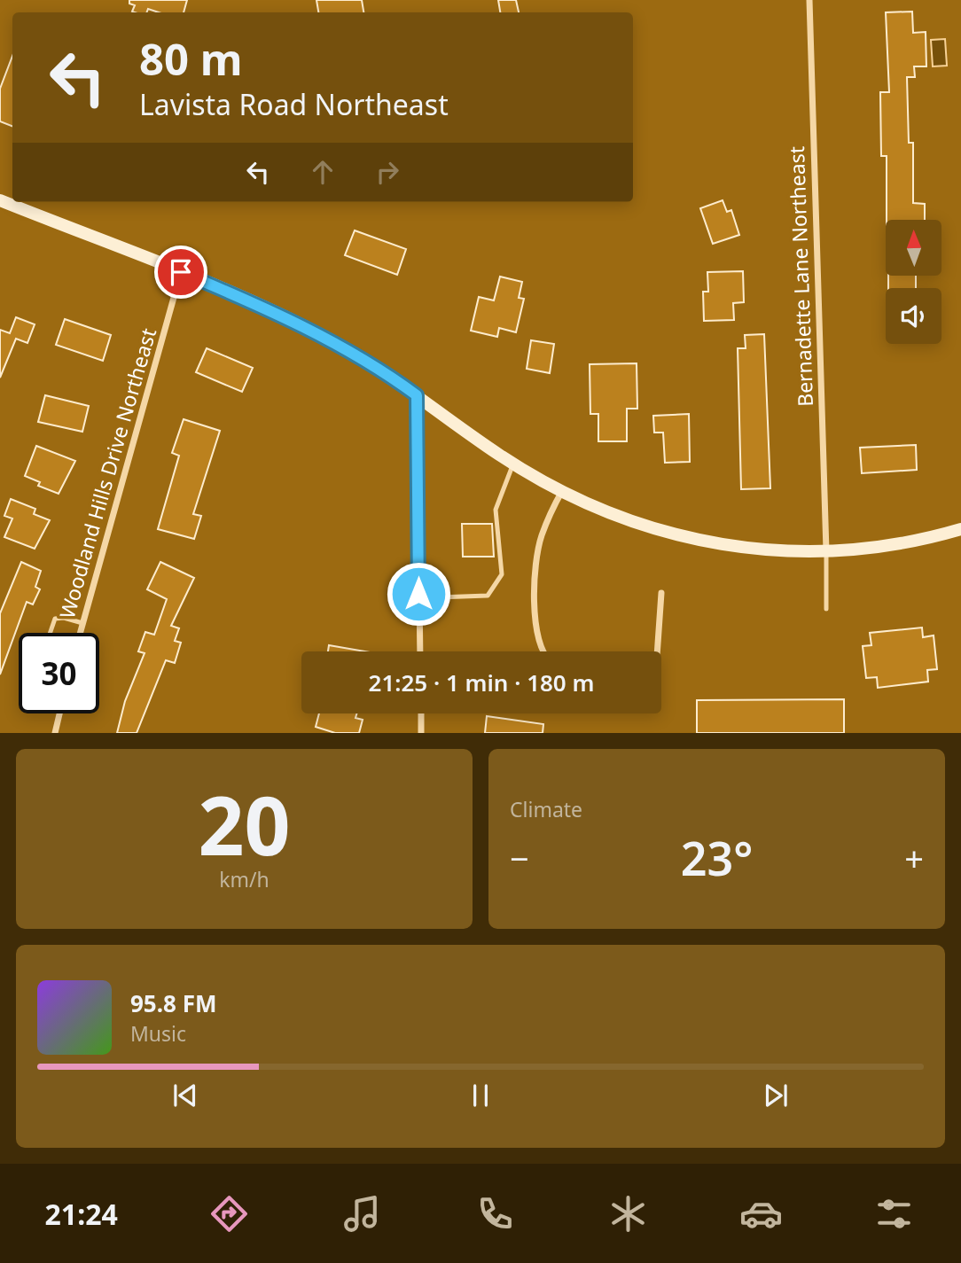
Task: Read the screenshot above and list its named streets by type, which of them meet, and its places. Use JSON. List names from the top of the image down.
{
  "streets": {
    "street": ["Bernadette Lane Northeast", "Woodland Hills Drive Northeast"]
  },
  "north": "top",
  "page": {
    "turn": ["80 m", "Lavista Road Northeast"],
    "limit": "30",
    "trip": "21:25 · 1 min · 180 m",
    "tile": [
      ["20", "km/h"],
      "Climate"
    ],
    "heat": ["−", "23°", "+"],
    "song": ["95.8 FM", "Music"],
    "tabs": "21:24"
  }
}
